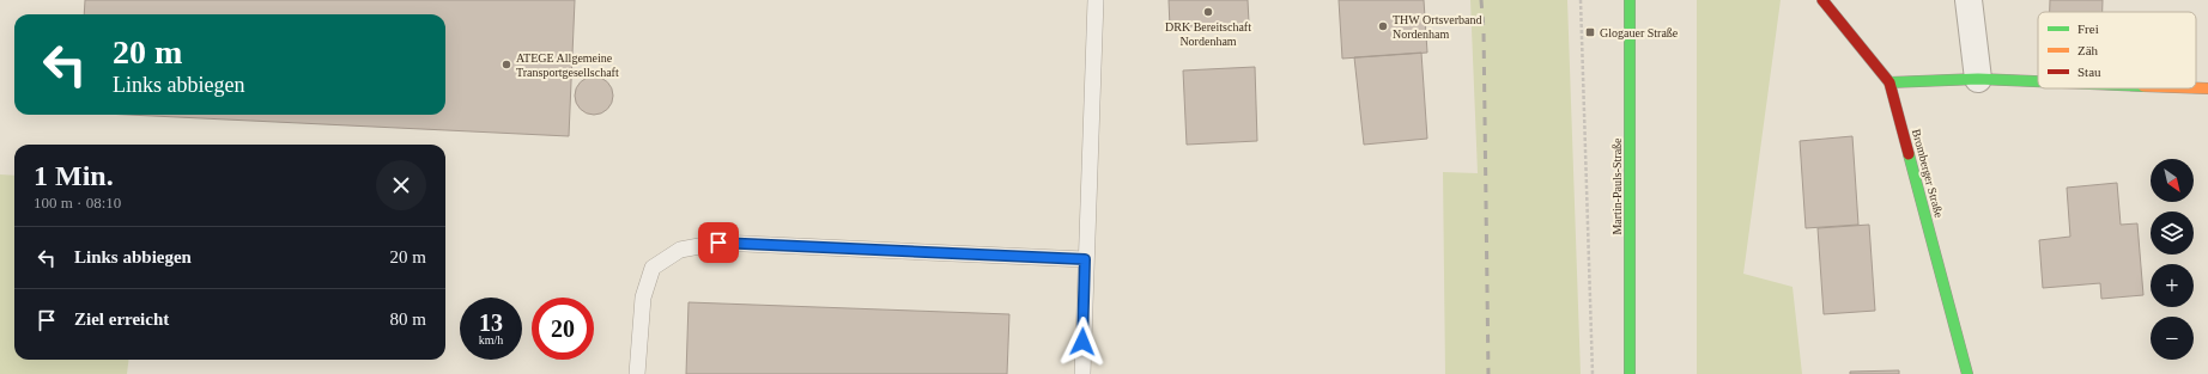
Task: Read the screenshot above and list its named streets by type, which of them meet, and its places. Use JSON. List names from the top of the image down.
{
  "streets": {
    "street": ["Bromberger Straße", "Martin-Pauls-Straße"]
  },
  "places": {
    "other": ["DRK Bereitschaft Nordenham", "THW Ortsverband Nordenham", "ATEGE Allgemeine Transportgesellschaft"],
    "transit": ["Glogauer Straße"]
  },
  "legend": ["Frei", "Zäh", "Stau"],
  "north": "bottom right",
  "page": {
    "turn": ["20 m", "Links abbiegen"],
    "heading": ["1 Min.", "100 m · 08:10"],
    "map_buttons": ["+", "−"],
    "list": [
      {
        "name": "Links abbiegen",
        "value": "20 m"
      },
      {
        "name": "Ziel erreicht",
        "value": "80 m"
      }
    ],
    "speed": "13 km/h",
    "limit": "20"
  }
}
